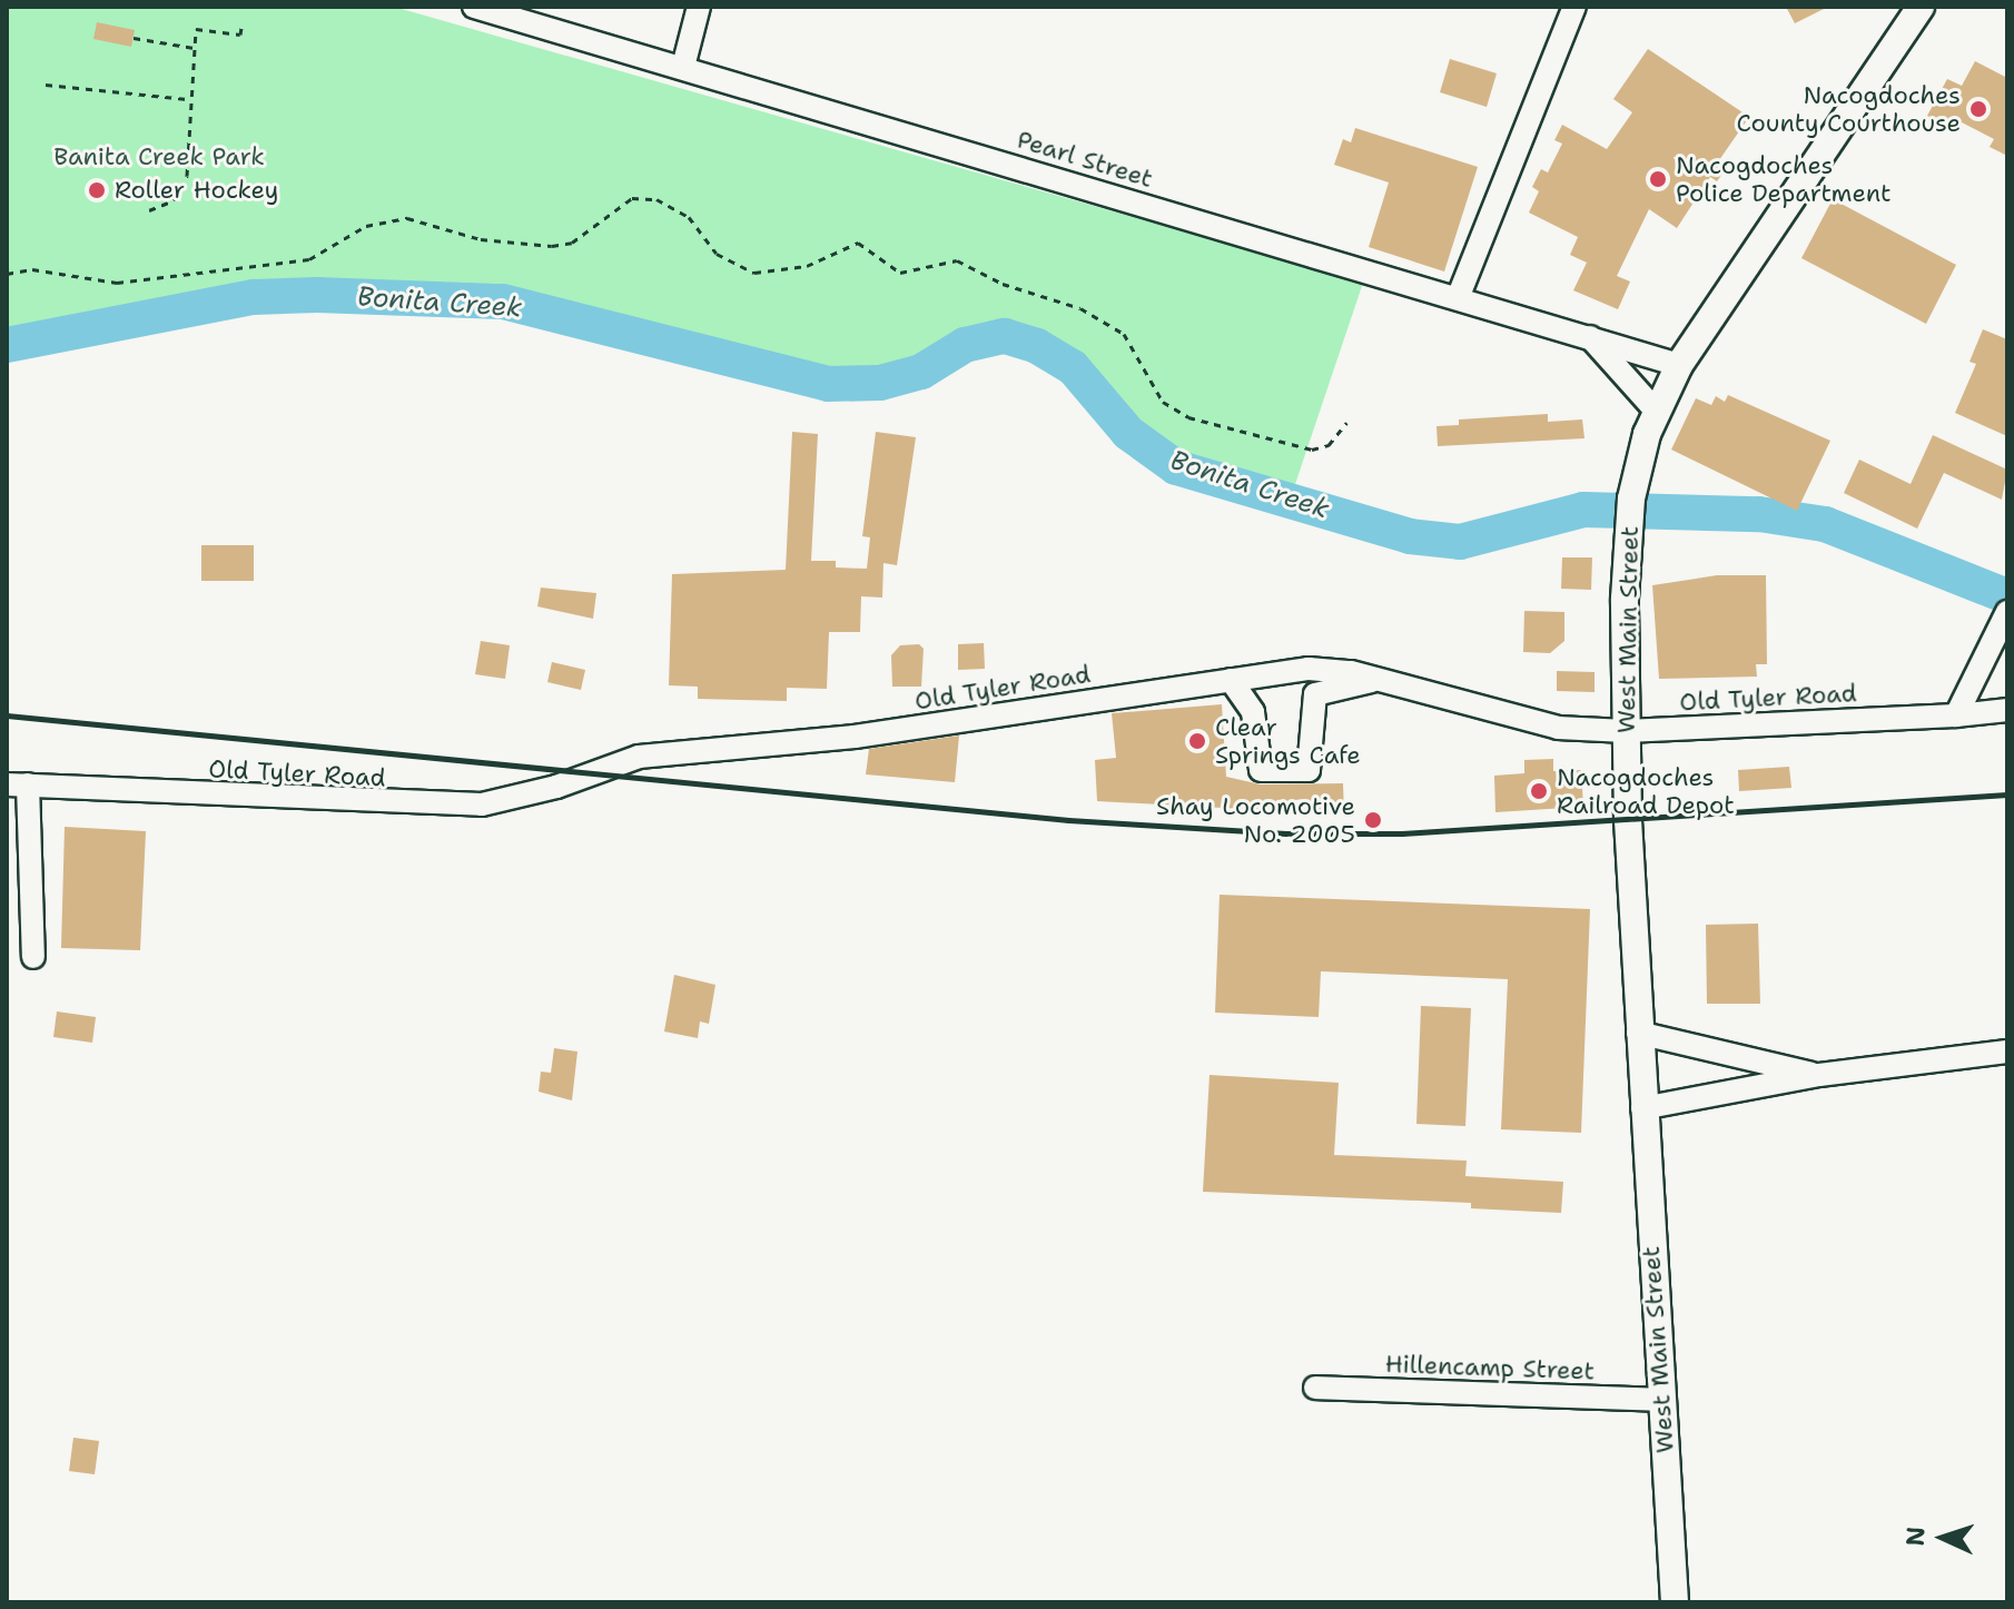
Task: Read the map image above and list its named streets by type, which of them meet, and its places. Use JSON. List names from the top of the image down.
{
  "streets": {
    "main road": ["West Main Street"],
    "street": ["Pearl Street", "Old Tyler Road", "Hillencamp Street"]
  },
  "crossings": [
    ["Pearl Street", "West Main Street"],
    ["West Main Street", "Old Tyler Road"],
    ["West Main Street", "Hillencamp Street"]
  ],
  "water": ["Bonita Creek"],
  "parks": ["Banita Creek Park"],
  "places": [
    "Nacogdoches County Courthouse",
    "Nacogdoches Police Department",
    "Roller Hockey",
    "Clear Springs Cafe",
    "Nacogdoches Railroad Depot",
    "Shay Locomotive No. 2005"
  ],
  "north": "left"
}
